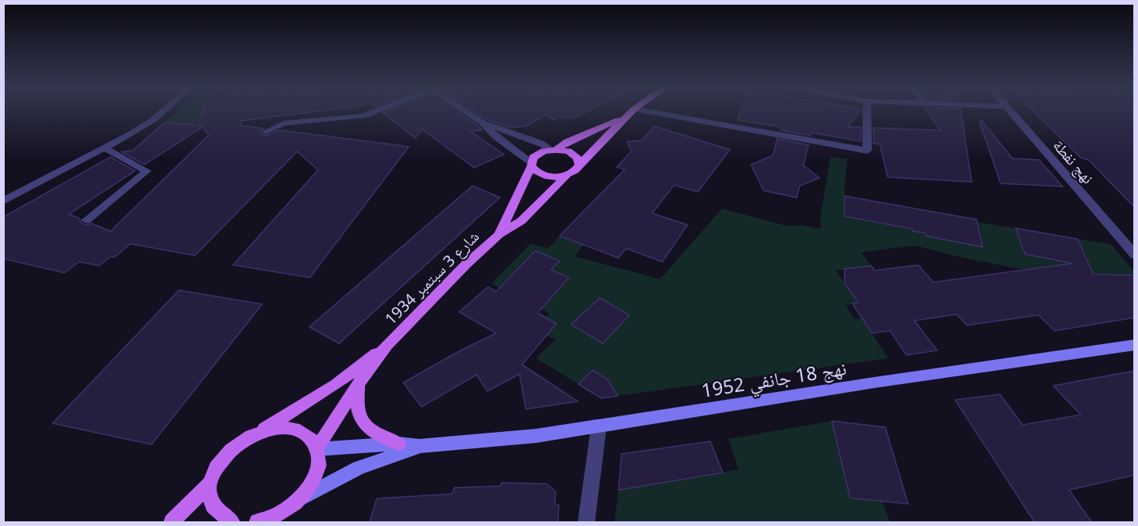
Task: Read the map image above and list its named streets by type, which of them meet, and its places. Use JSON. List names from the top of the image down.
{
  "streets": {
    "main road": ["شارع 3 سبتمبر 1934", "نهج 18 جانفي 1952"],
    "street": ["نهج نفطة"]
  }
}
